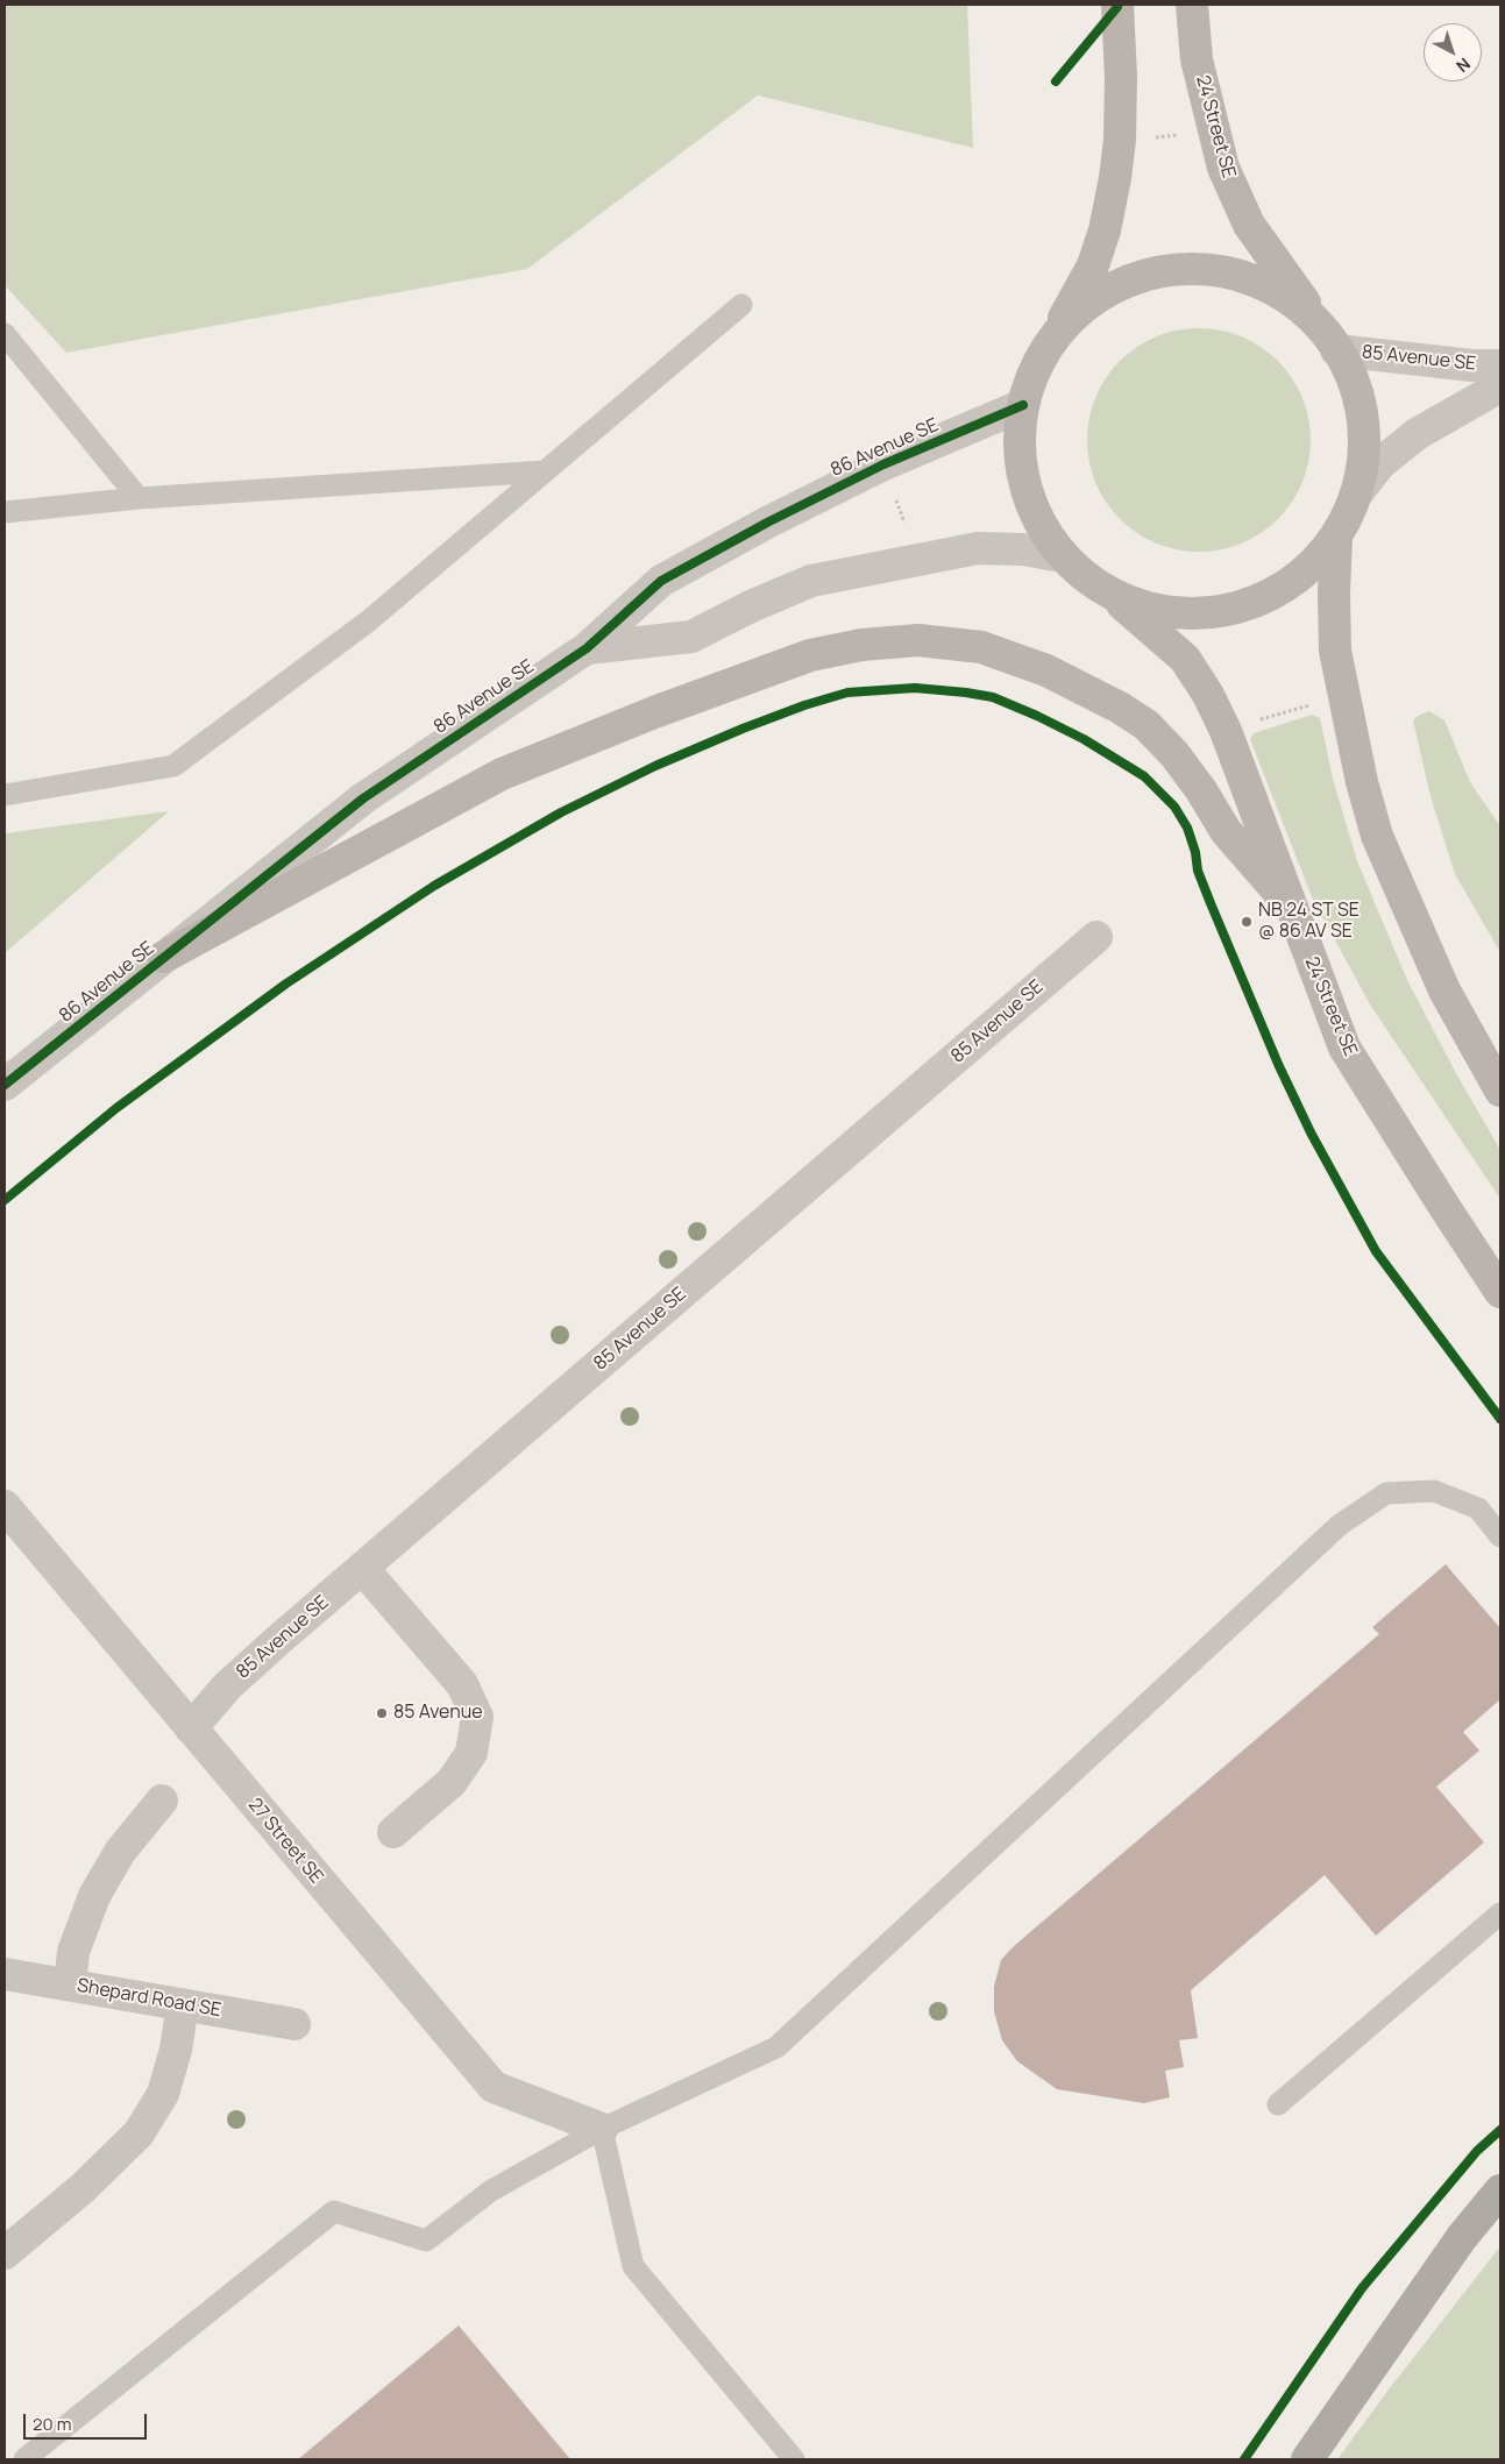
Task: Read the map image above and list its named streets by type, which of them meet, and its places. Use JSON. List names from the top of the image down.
{
  "streets": {
    "main road": ["24 Street SE"],
    "street": [
      "85 Avenue SE",
      "86 Avenue SE",
      "27 Street SE",
      "Shepard Road SE"
    ]
  },
  "crossings": [
    ["24 Street SE", "85 Avenue SE"],
    ["24 Street SE", "86 Avenue SE"],
    ["85 Avenue SE", "27 Street SE"]
  ],
  "places": ["NB 24 ST SE @ 86 AV SE", "85 Avenue"],
  "scale_bar": "20 m",
  "north": "bottom right"
}
